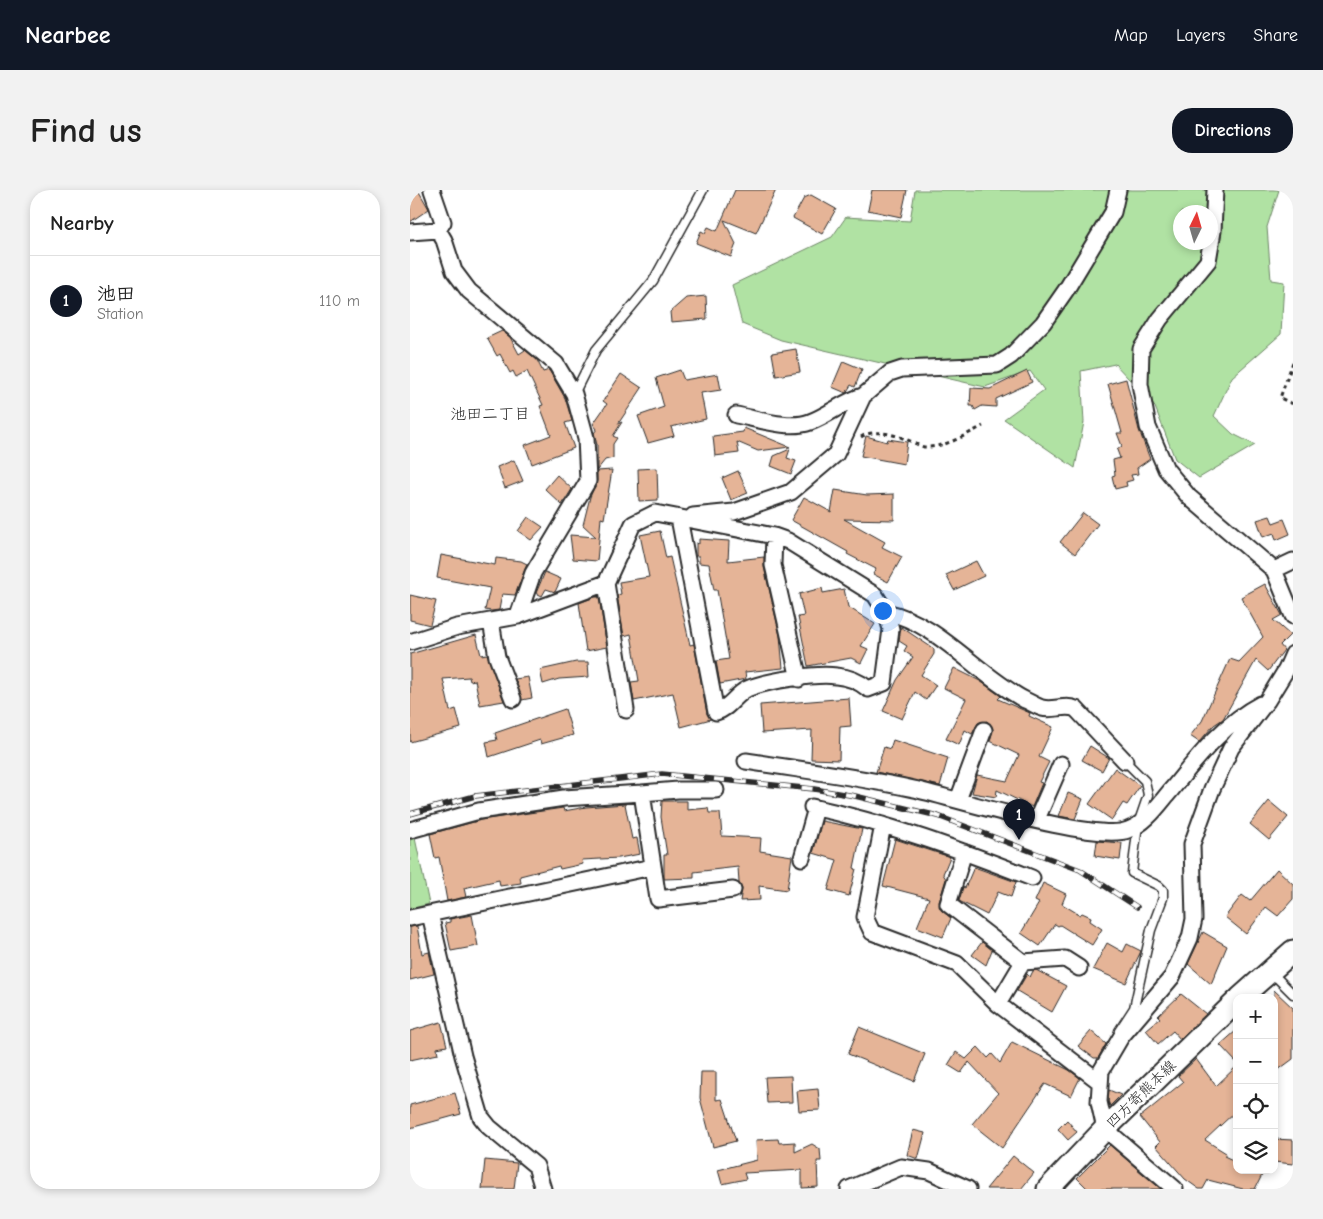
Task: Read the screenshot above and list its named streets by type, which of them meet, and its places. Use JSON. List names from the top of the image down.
{
  "streets": {
    "main road": ["四方寄熊本線"]
  },
  "districts": ["池田二丁目"],
  "north": "top",
  "page": {
    "header": "Nearbee",
    "nav": ["Map", "Layers", "Share"],
    "buttons": "Directions",
    "title": "Find us",
    "heading": "Nearby",
    "list": [
      {
        "mark": "1",
        "name": "池田",
        "note": "Station",
        "value": "110 m"
      }
    ],
    "pins": "1",
    "map_buttons": ["+", "−"]
  }
}
